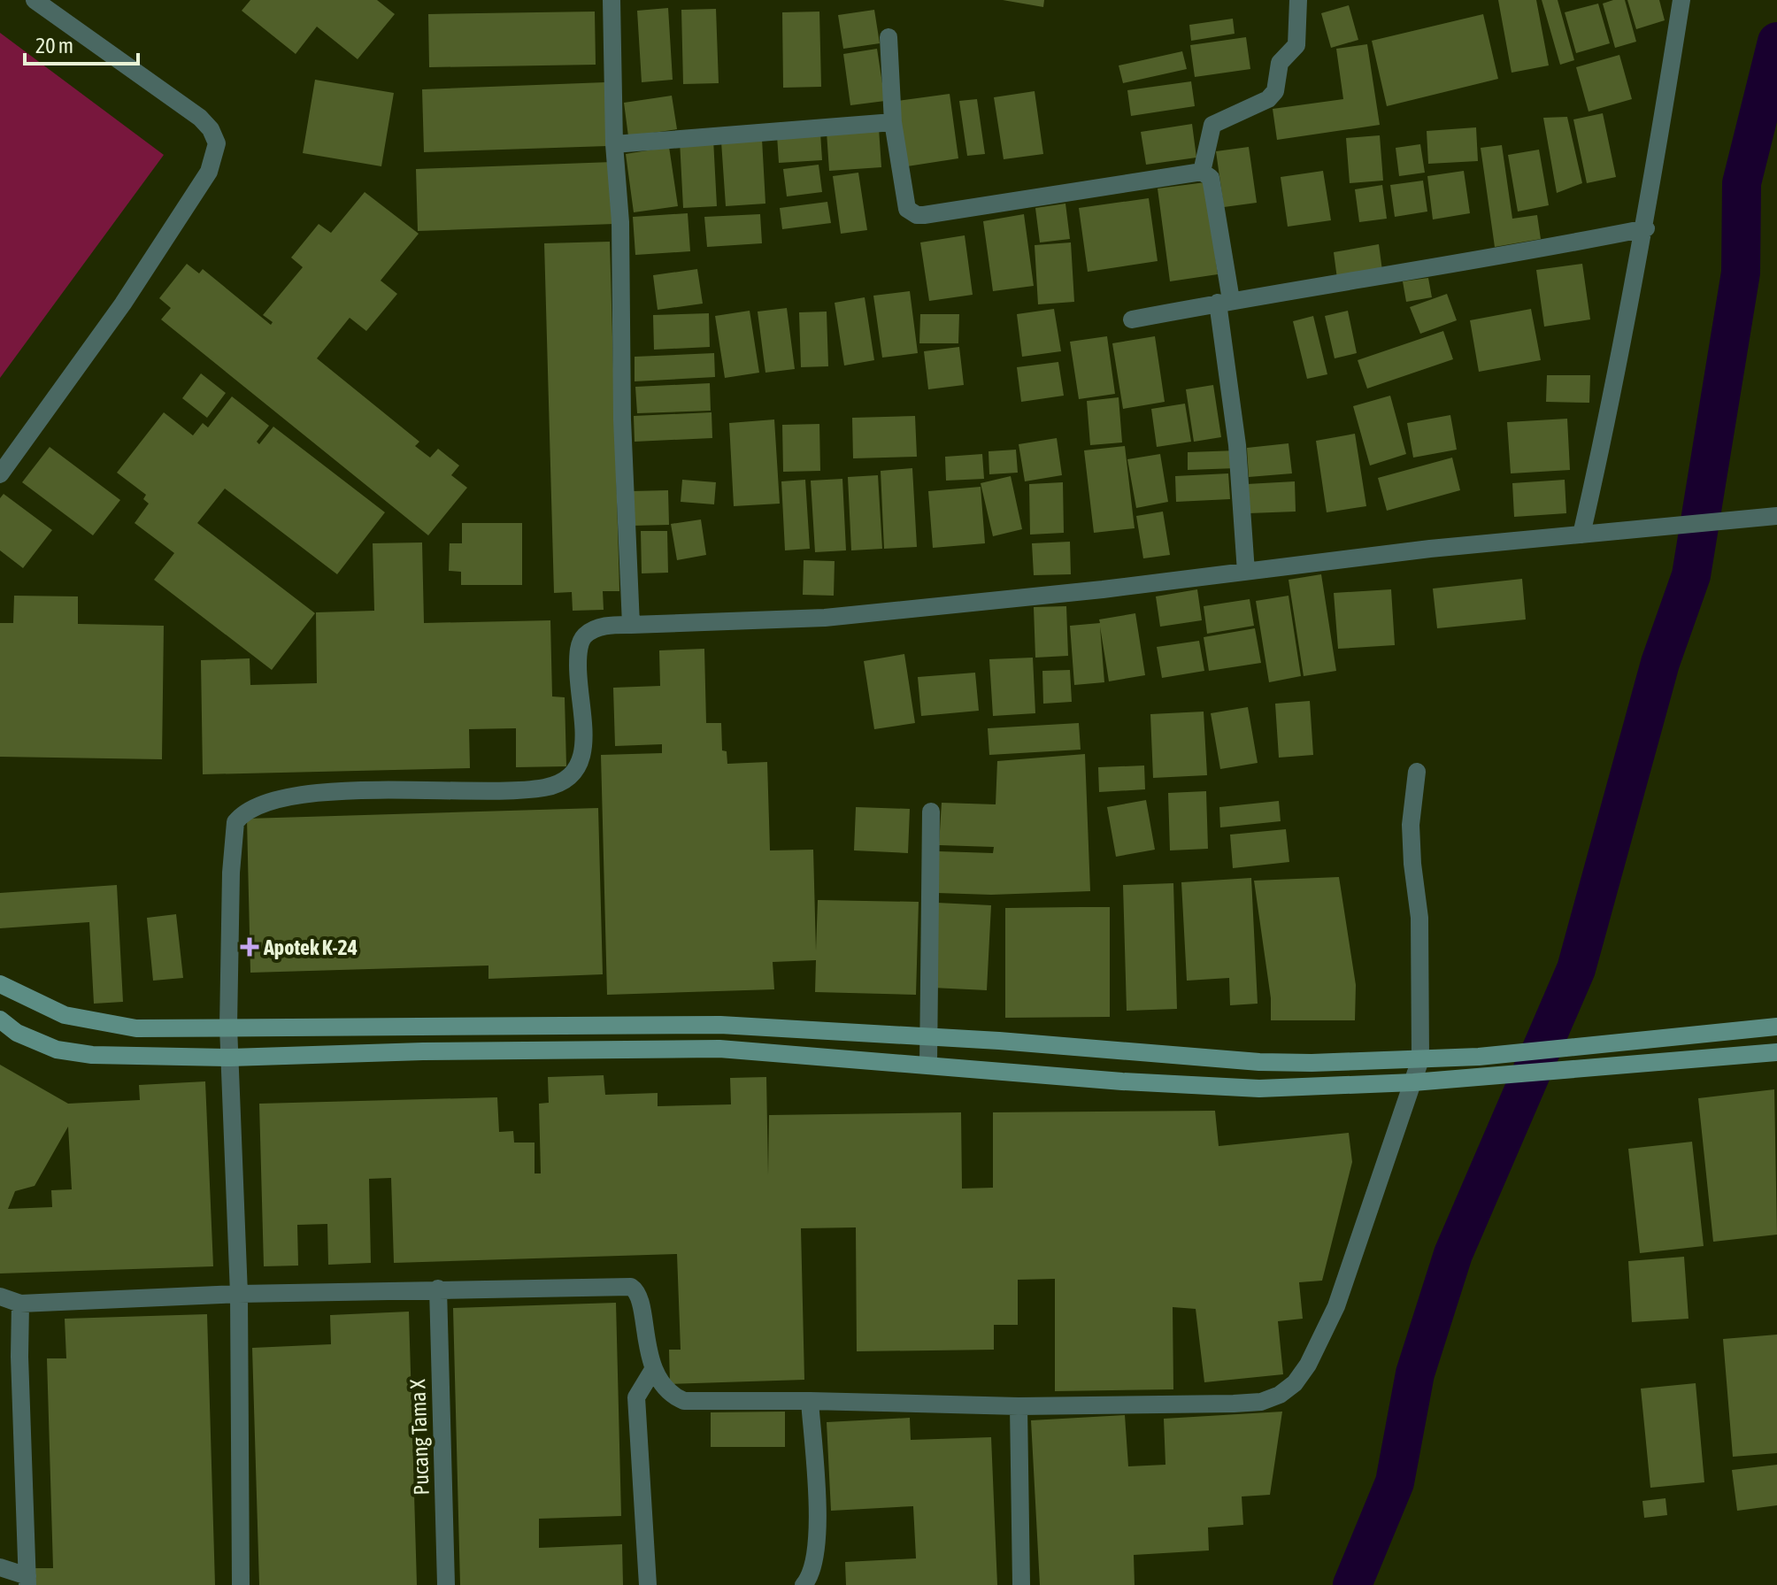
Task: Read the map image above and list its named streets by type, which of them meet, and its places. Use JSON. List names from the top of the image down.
{
  "streets": {
    "street": ["Pucang Tama X"]
  },
  "places": {
    "health": ["Apotek K-24"]
  },
  "scale_bar": "20 m"
}
